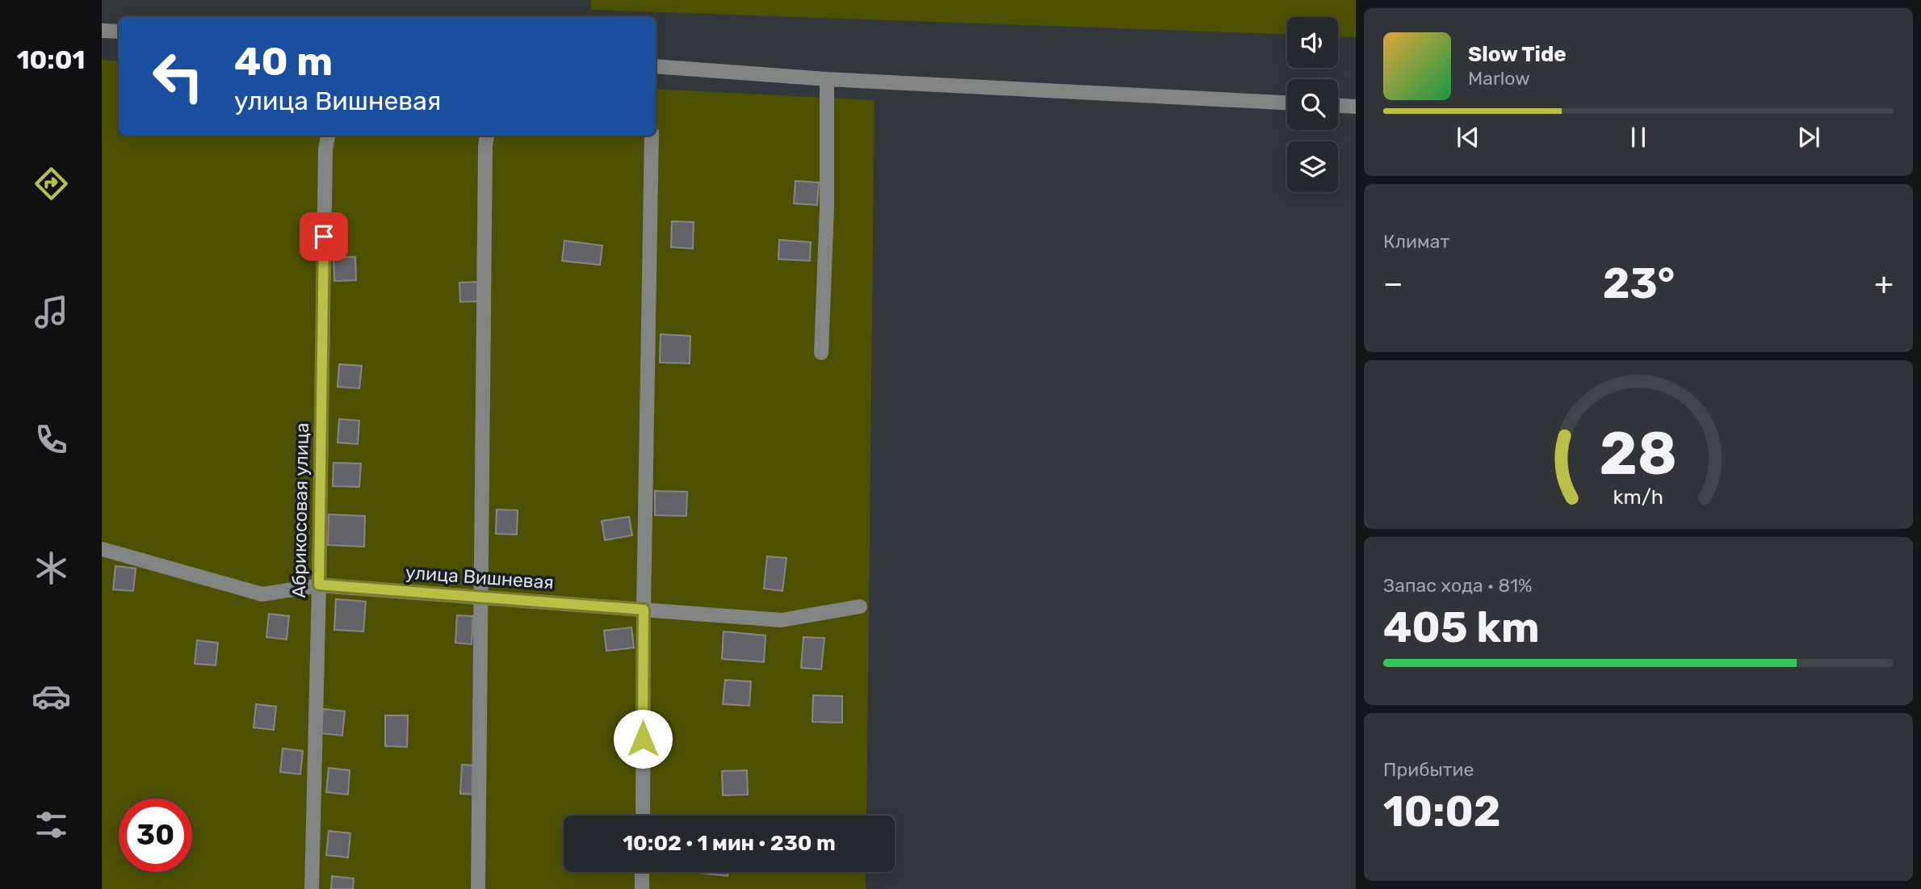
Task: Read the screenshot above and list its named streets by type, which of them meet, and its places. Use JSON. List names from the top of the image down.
{
  "streets": {
    "street": ["Абрикосовая улица", "улица Вишневая"]
  },
  "crossings": [
    ["Абрикосовая улица", "улица Вишневая"]
  ],
  "page": {
    "tabs": "10:01",
    "turn": ["40 m", "улица Вишневая"],
    "song": ["Slow Tide", "Marlow"],
    "tile": [
      "Климат",
      ["Запас хода · 81%", "405 km"],
      ["Прибытие", "10:02"]
    ],
    "heat": ["−", "23°", "+"],
    "limit": "30",
    "trip": "10:02 · 1 мин · 230 m",
    "gauge": ["28", "km/h"]
  }
}
